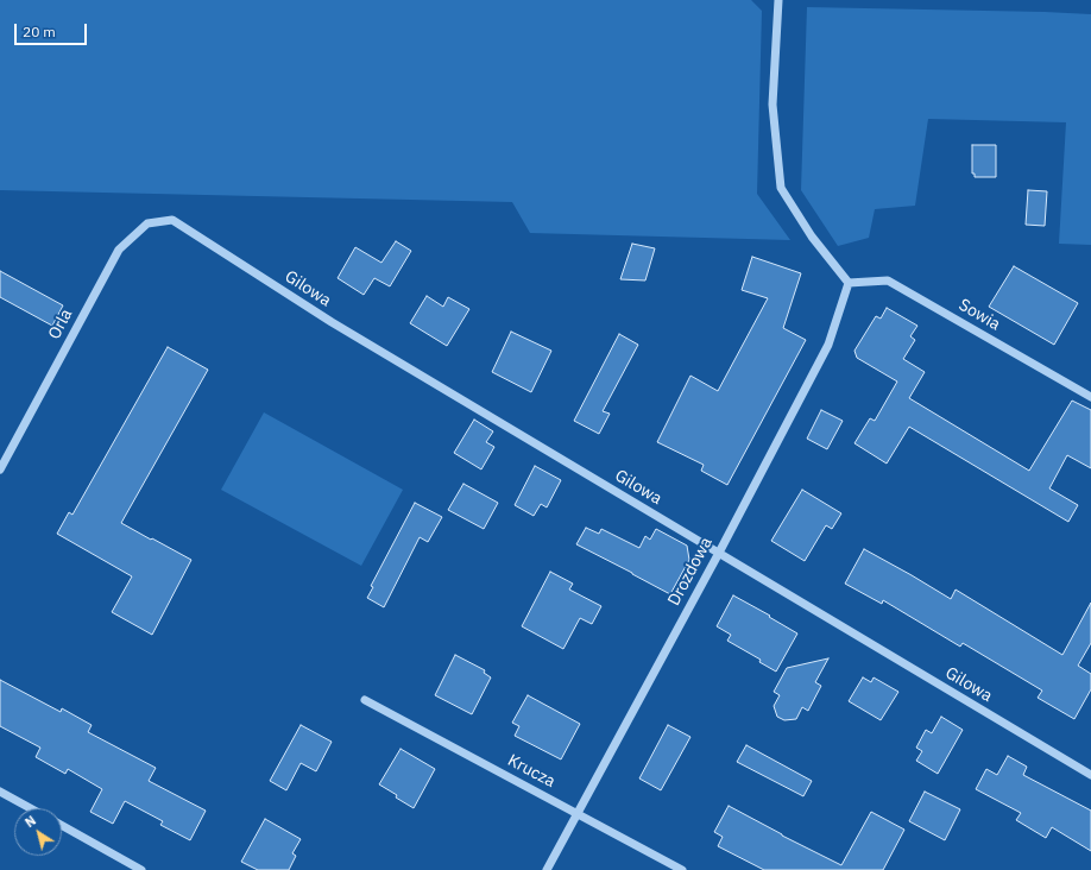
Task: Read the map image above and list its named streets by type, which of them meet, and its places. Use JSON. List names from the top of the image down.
{
  "streets": {
    "street": [
      "Gilowa",
      "Sowia",
      "Orla",
      "Drozdowa",
      "Krucza"
    ]
  },
  "crossings": [
    ["Gilowa", "Orla"],
    ["Gilowa", "Drozdowa"],
    ["Sowia", "Drozdowa"],
    ["Drozdowa", "Krucza"]
  ],
  "scale_bar": "20 m",
  "north": "top left"
}
